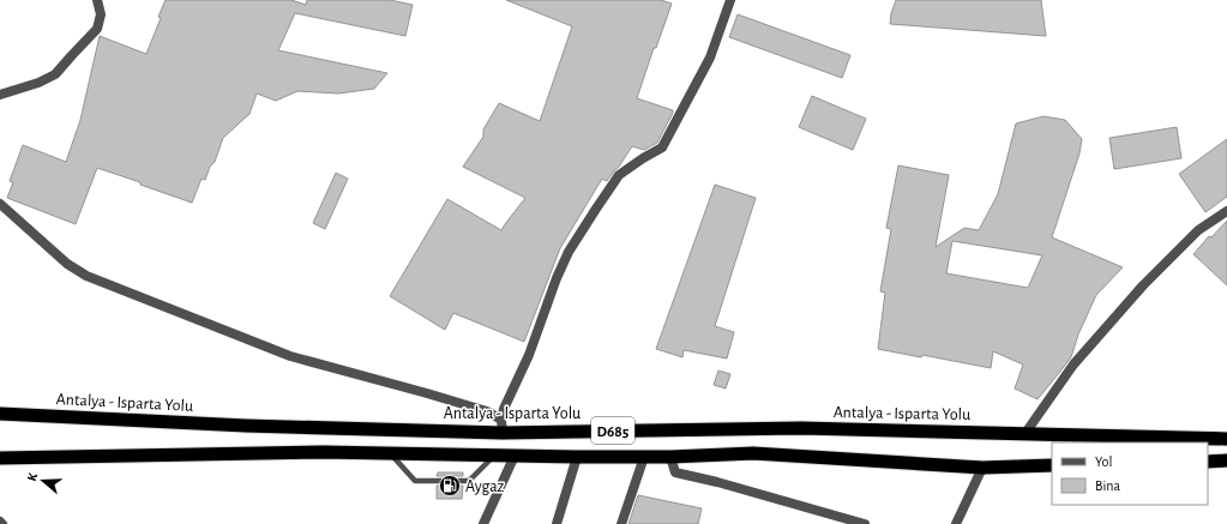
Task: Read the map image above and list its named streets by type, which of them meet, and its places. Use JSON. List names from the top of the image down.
{
  "streets": {
    "highway": ["Antalya - Isparta Yolu", "D685"]
  },
  "places": {
    "fuel station": ["Aygaz"]
  },
  "legend": ["Yol", "Bina"],
  "north": "left"
}
